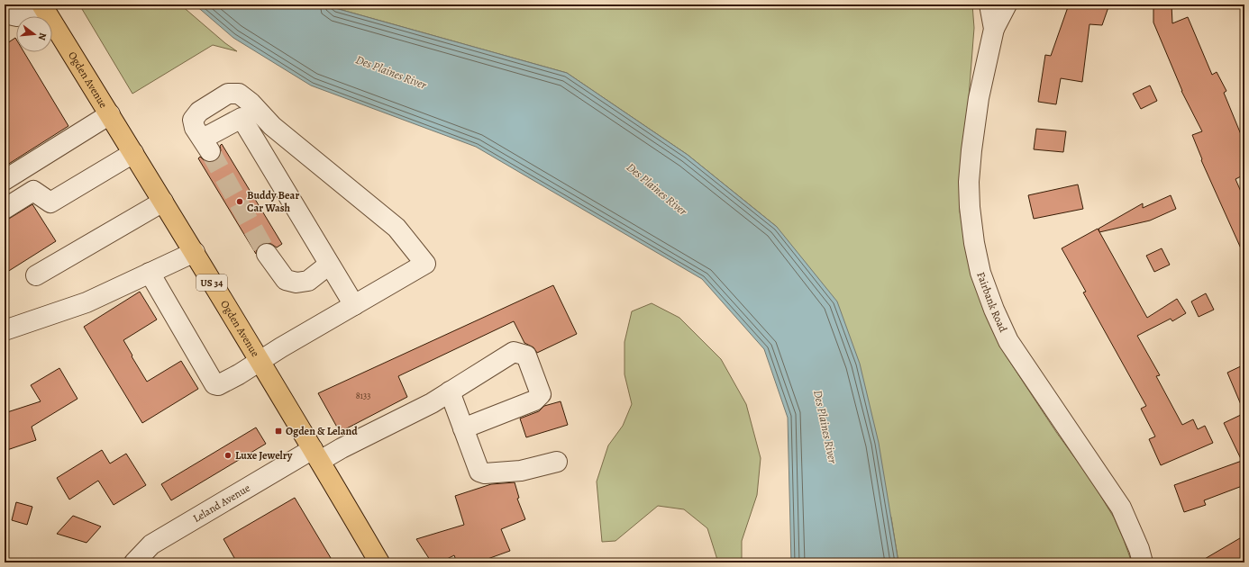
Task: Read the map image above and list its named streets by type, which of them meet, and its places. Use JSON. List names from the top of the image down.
{
  "streets": {
    "main road": ["Ogden Avenue", "US 34"],
    "street": ["Fairbank Road", "Leland Avenue"]
  },
  "crossings": [
    ["Ogden Avenue", "Leland Avenue"]
  ],
  "water": ["Des Plaines River"],
  "places": {
    "other": ["Buddy Bear Car Wash", "Luxe Jewelry"],
    "transit": ["Ogden & Leland"]
  },
  "house_numbers": ["8133"],
  "north": "right"
}
